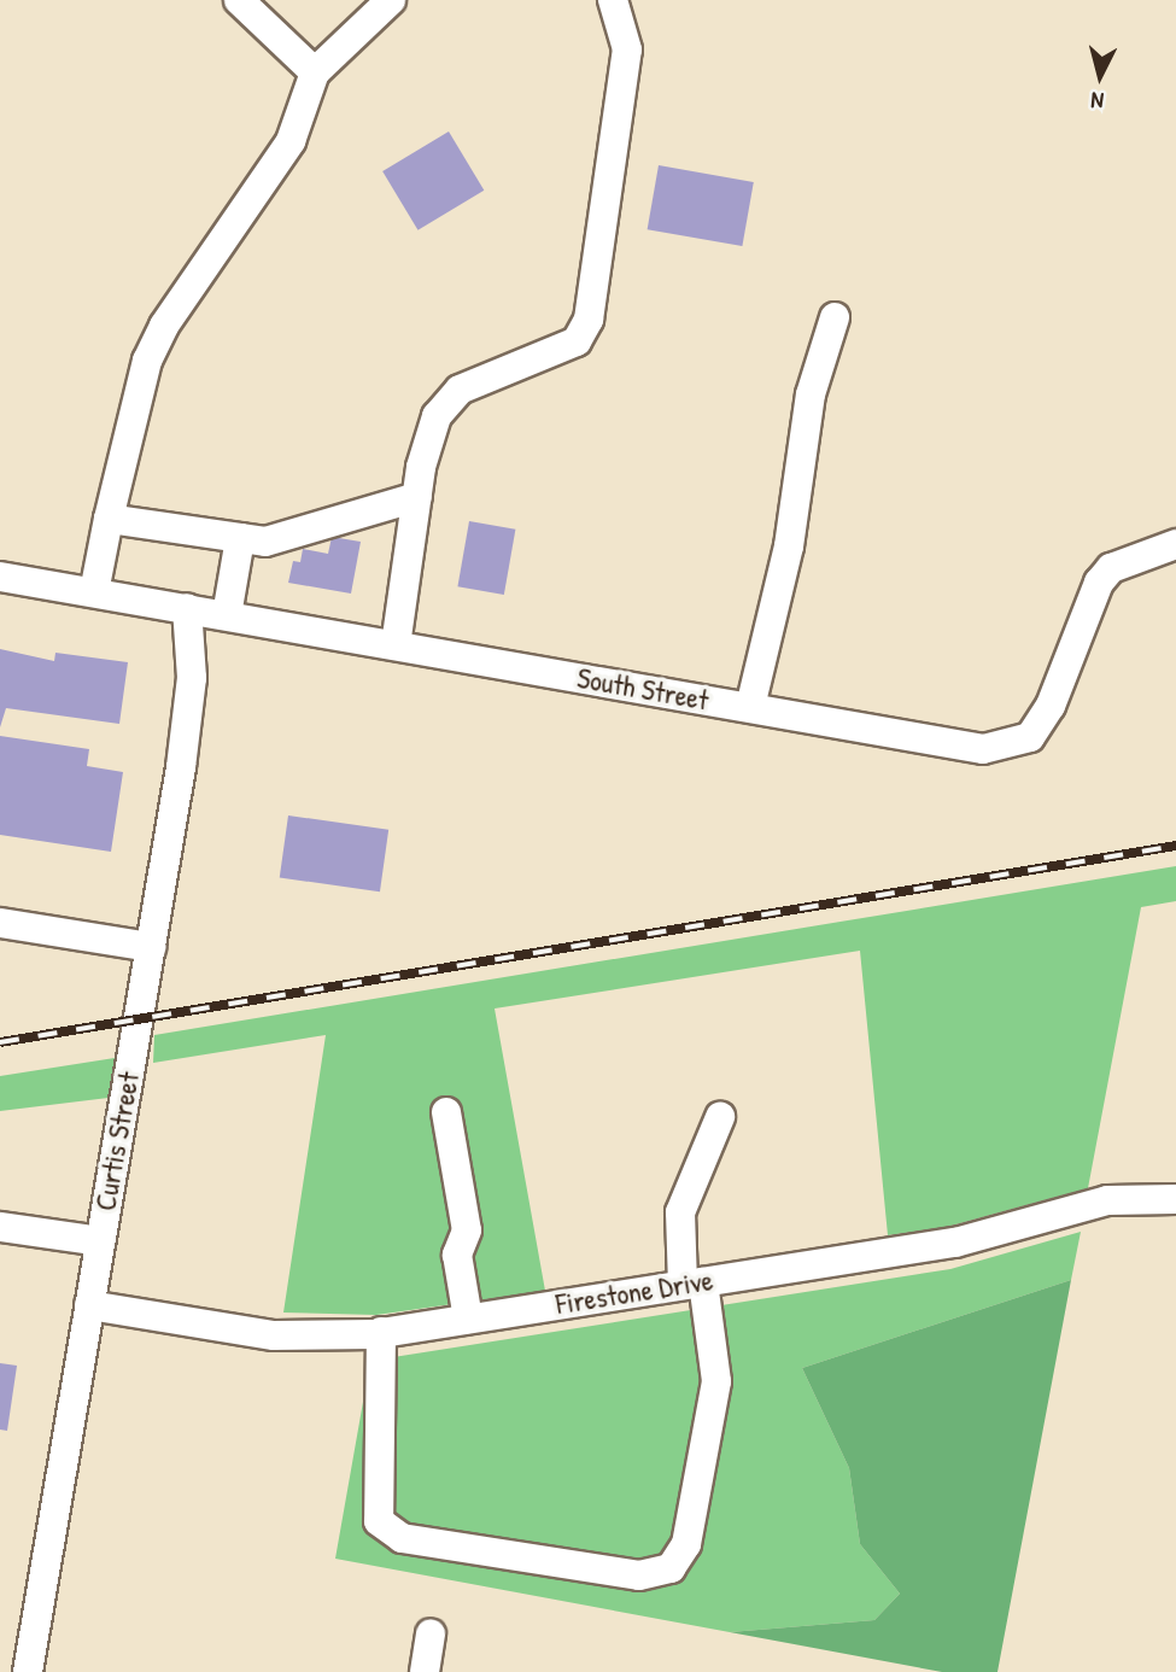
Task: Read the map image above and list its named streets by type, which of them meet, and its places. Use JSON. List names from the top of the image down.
{
  "streets": {
    "street": ["South Street", "Curtis Street", "Firestone Drive"]
  },
  "crossings": [
    ["South Street", "Curtis Street"],
    ["Curtis Street", "Firestone Drive"]
  ],
  "north": "bottom"
}
